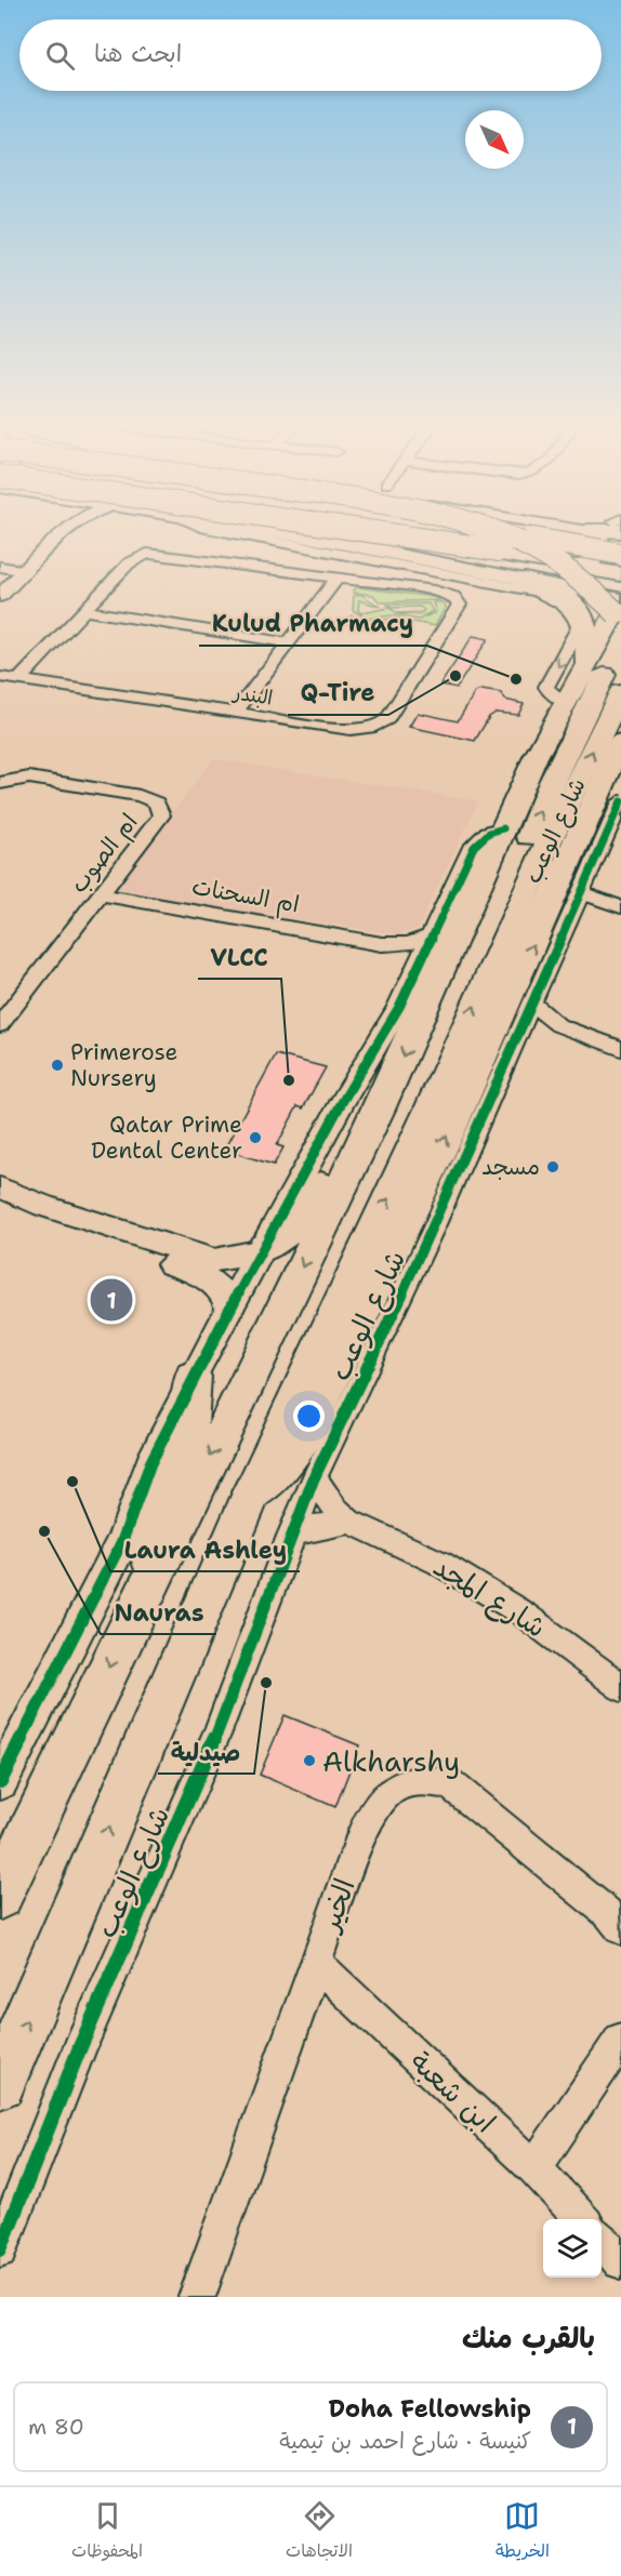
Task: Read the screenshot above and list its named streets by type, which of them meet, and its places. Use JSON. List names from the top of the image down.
{
  "streets": {
    "main road": ["شارع الوعب"],
    "street": [
      "البندر",
      "ام الصوب",
      "ام السحنات",
      "شارع المجد",
      "الخير",
      "ابن شعبة"
    ]
  },
  "crossings": [
    ["شارع الوعب", "شارع المجد"],
    ["ام الصوب", "ام السحنات"],
    ["الخير", "ابن شعبة"]
  ],
  "places": [
    "Q-Tire",
    "Kulud Pharmacy",
    "Primerose Nursery",
    "VLCC",
    "Qatar Prime Dental Center",
    "مسجد",
    "Laura Ashley",
    "Nauras",
    "صيدلية",
    "Alkharshy"
  ],
  "north": "bottom right",
  "page": {
    "search": "ابحث هنا",
    "pins": "1",
    "heading": "بالقرب منك",
    "list": [
      {
        "mark": "1",
        "name": "Doha Fellowship",
        "note": "كنيسة · شارع احمد بن تيمية",
        "value": "80 m"
      }
    ],
    "nav": ["الخريطة", "الاتجاهات", "المحفوظات"]
  }
}
